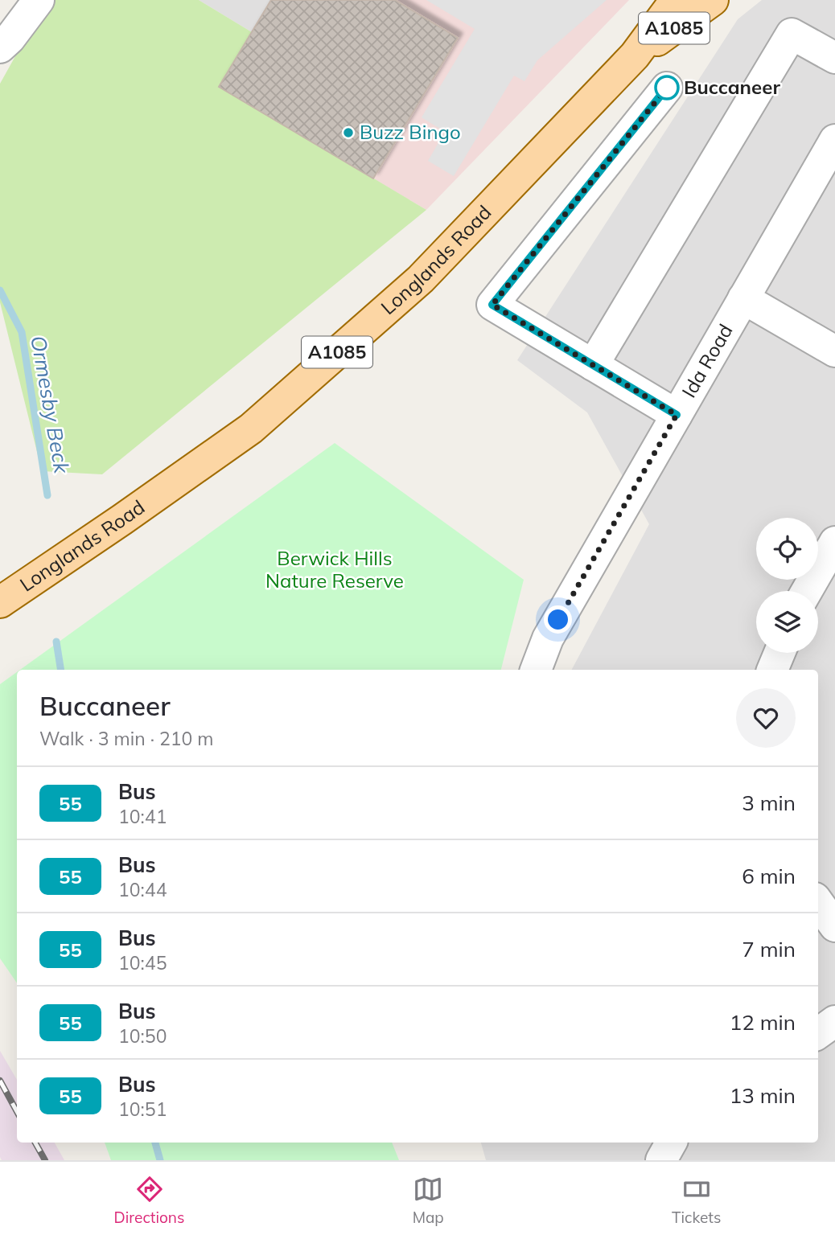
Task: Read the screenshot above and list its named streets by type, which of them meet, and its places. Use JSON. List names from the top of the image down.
{
  "streets": {
    "main road": ["A1085", "Longlands Road"],
    "street": ["Ida Road"]
  },
  "water": ["Ormesby Beck"],
  "parks": ["Berwick Hills Nature Reserve"],
  "places": ["Buccaneer", "Buzz Bingo"],
  "lines": ["bus line 55"],
  "page": {
    "heading": ["Buccaneer", "Walk · 3 min · 210 m"],
    "list": [
      {
        "mark": "55",
        "name": "Bus",
        "note": "10:41",
        "value": "3 min"
      },
      {
        "mark": "55",
        "name": "Bus",
        "note": "10:44",
        "value": "6 min"
      },
      {
        "mark": "55",
        "name": "Bus",
        "note": "10:45",
        "value": "7 min"
      },
      {
        "mark": "55",
        "name": "Bus",
        "note": "10:50",
        "value": "12 min"
      },
      {
        "mark": "55",
        "name": "Bus",
        "note": "10:51",
        "value": "13 min"
      }
    ],
    "tabs": ["Directions", "Map", "Tickets"]
  }
}
